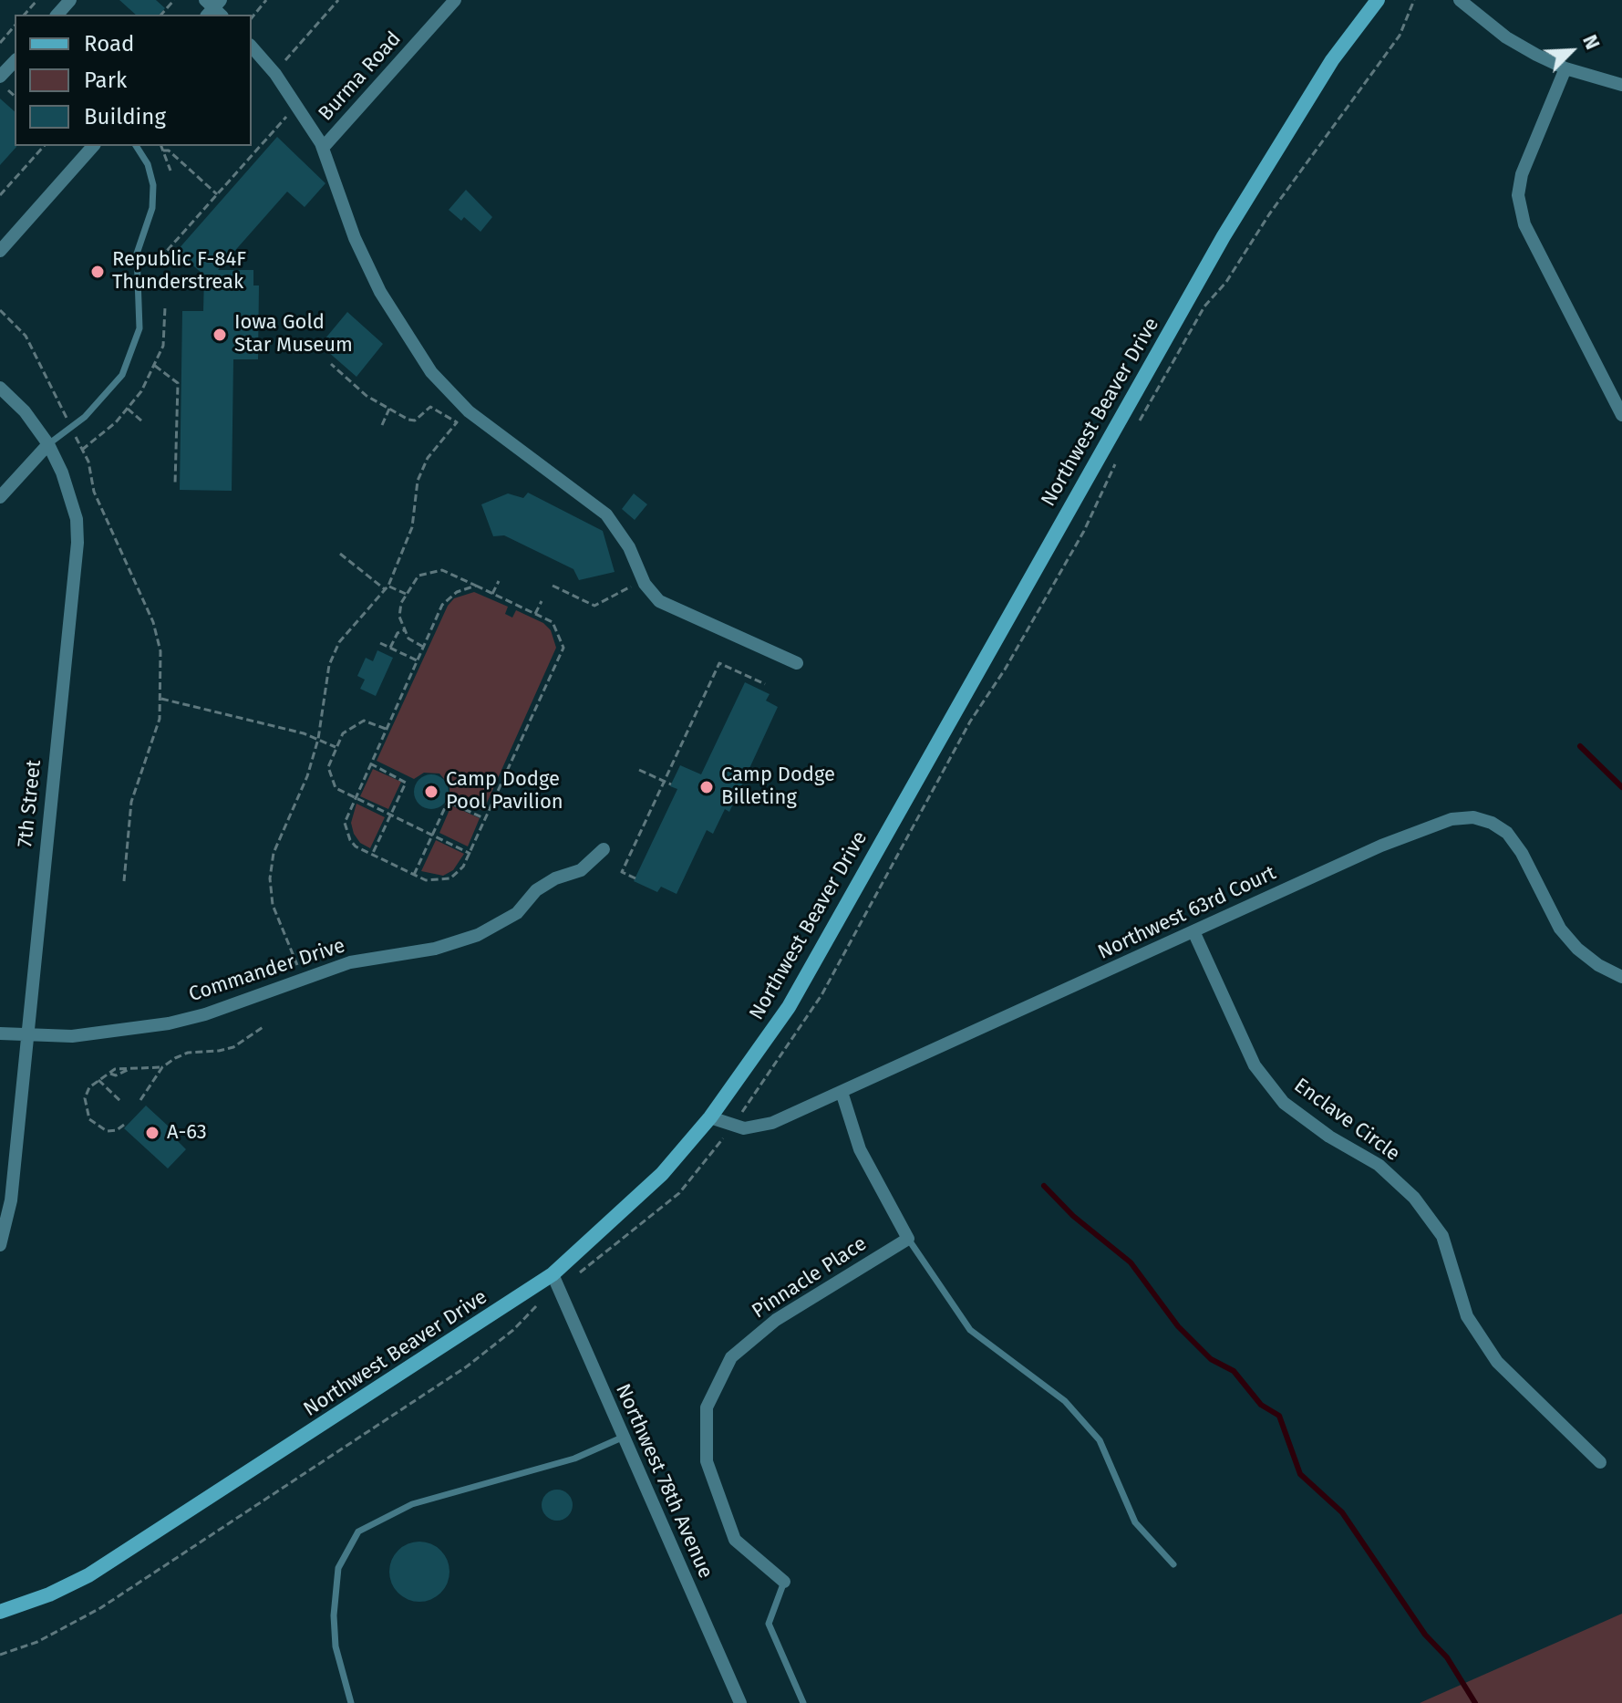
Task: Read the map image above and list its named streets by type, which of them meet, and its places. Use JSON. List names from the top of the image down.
{
  "streets": {
    "main road": ["Northwest Beaver Drive"],
    "street": [
      "Burma Road",
      "7th Street",
      "Northwest 63rd Court",
      "Commander Drive",
      "Enclave Circle",
      "Pinnacle Place",
      "Northwest 78th Avenue"
    ]
  },
  "crossings": [
    ["Northwest Beaver Drive", "Northwest 63rd Court"],
    ["Northwest Beaver Drive", "Northwest 78th Avenue"],
    ["7th Street", "Commander Drive"],
    ["Northwest 63rd Court", "Enclave Circle"]
  ],
  "places": [
    "Republic F-84F Thunderstreak",
    "Iowa Gold Star Museum",
    "Camp Dodge Billeting",
    "Camp Dodge Pool Pavilion",
    "A-63"
  ],
  "legend": ["Road", "Park", "Building"],
  "north": "top right"
}
